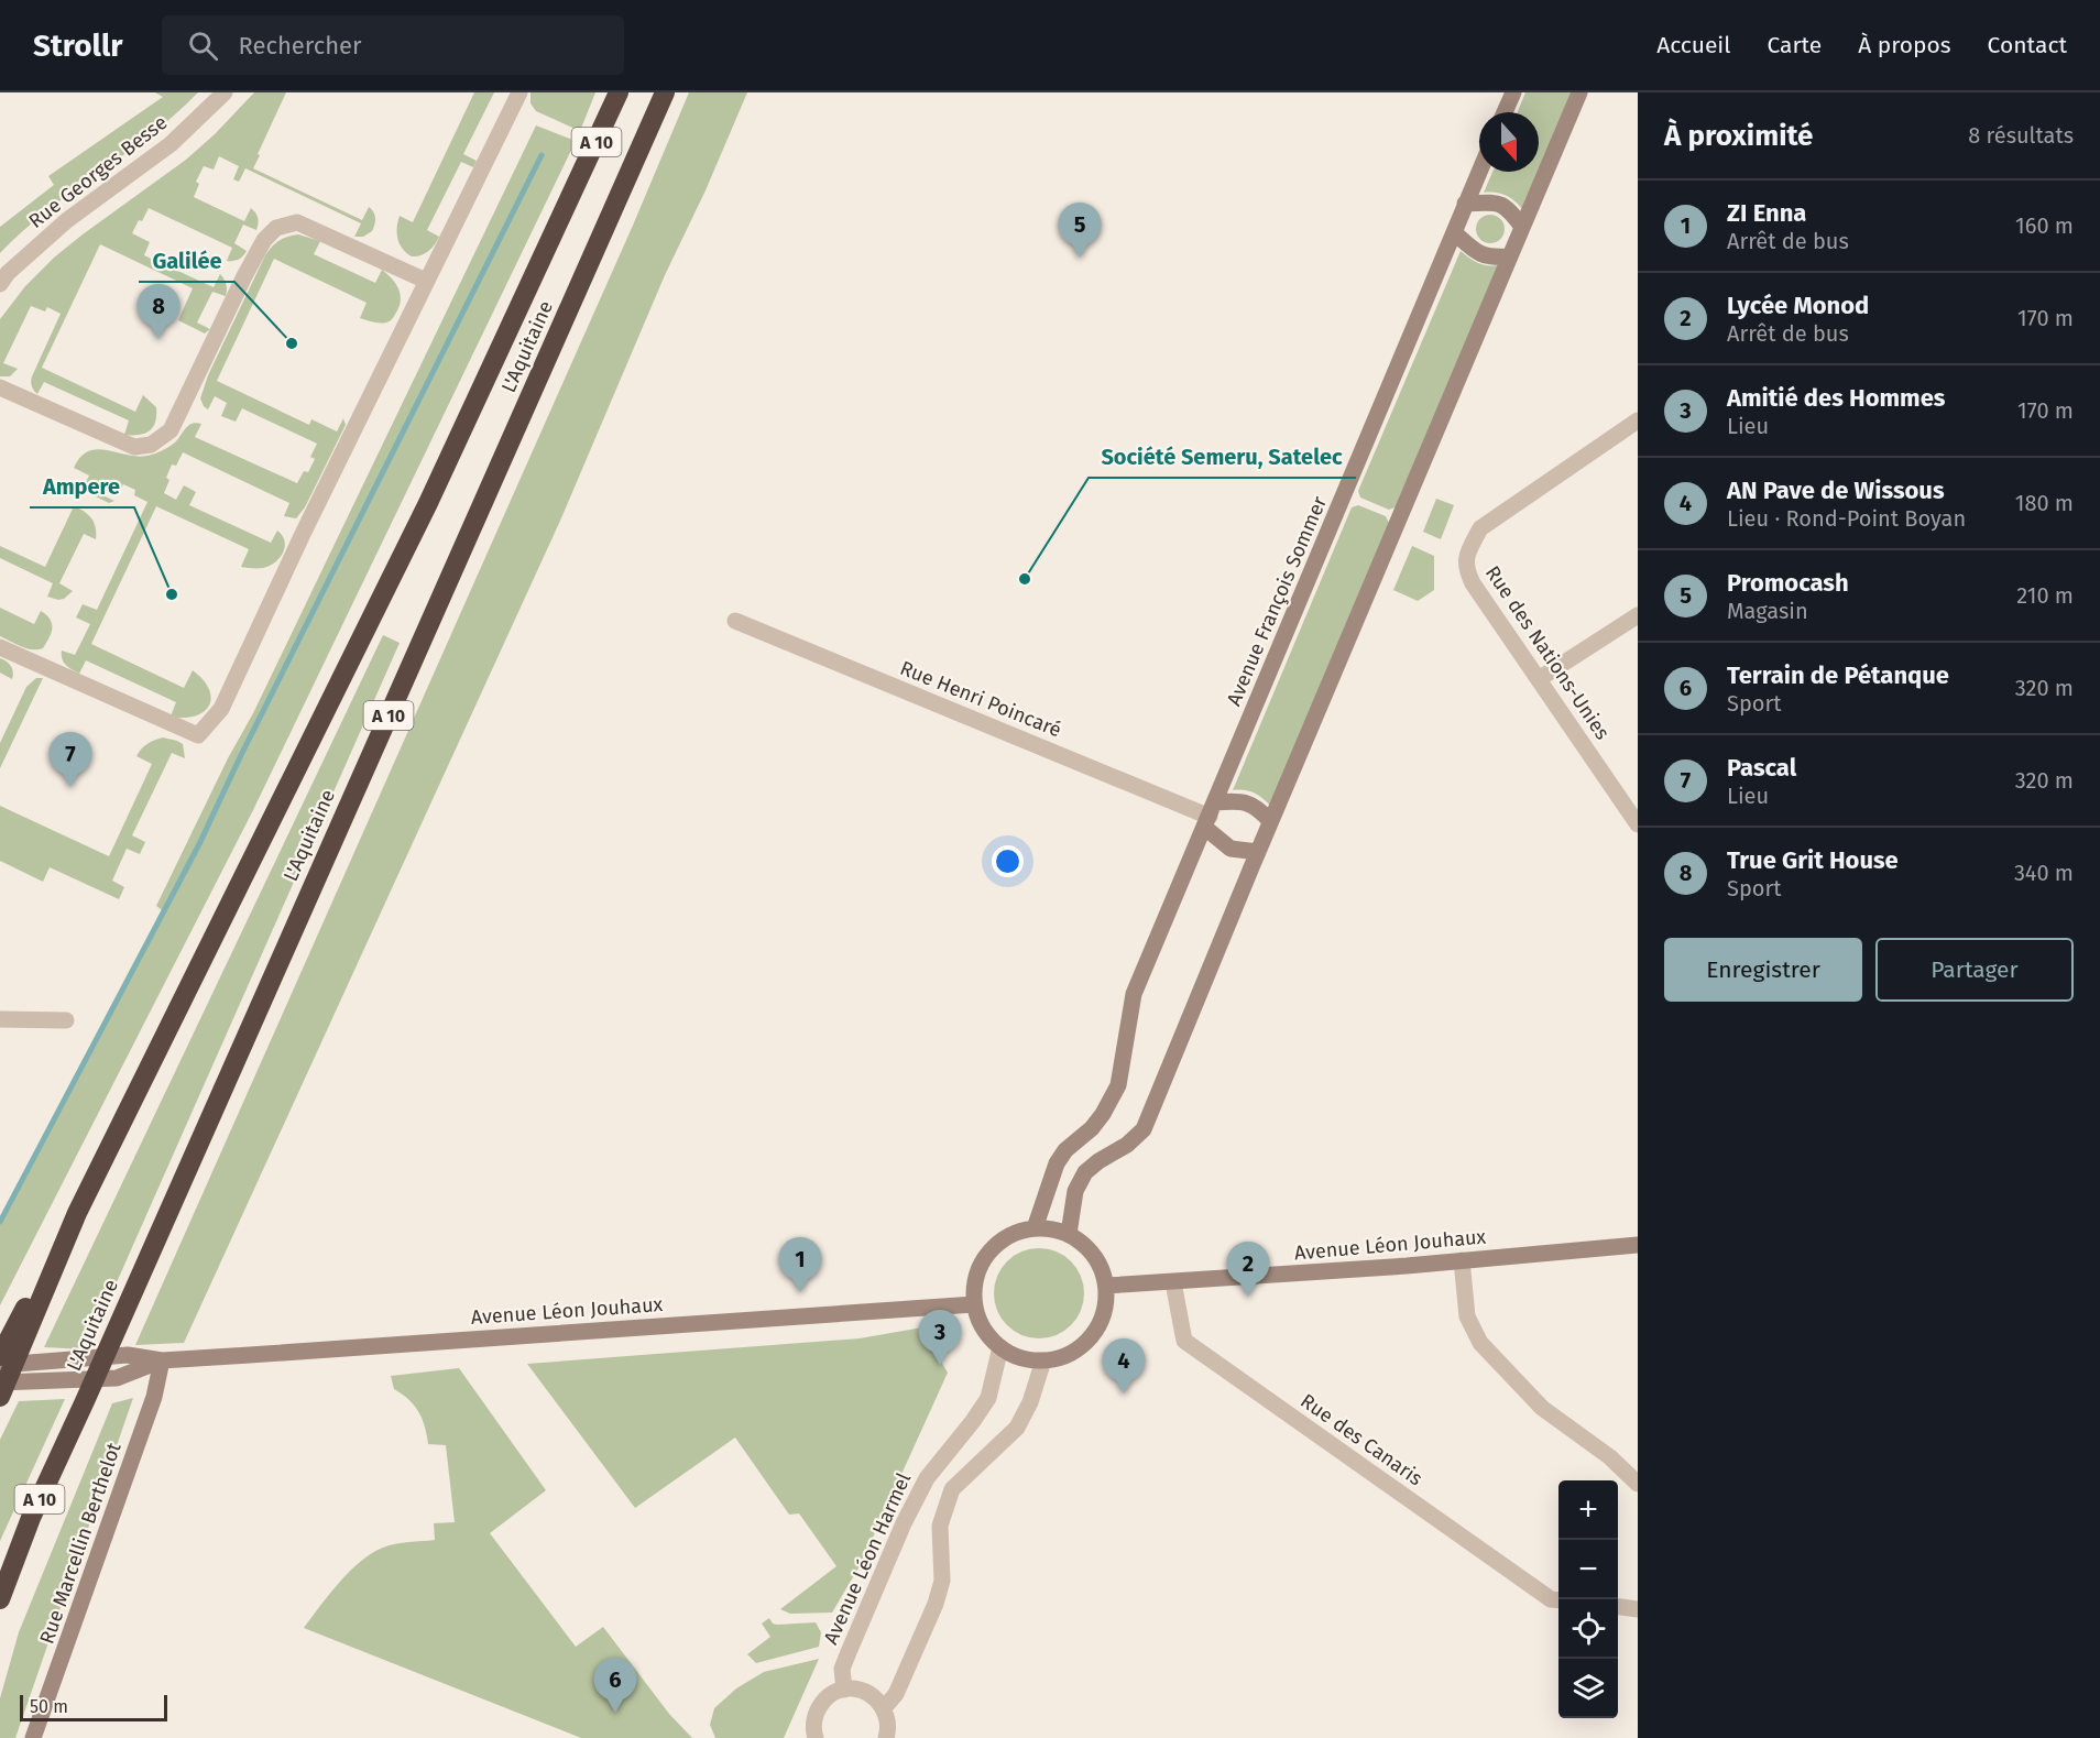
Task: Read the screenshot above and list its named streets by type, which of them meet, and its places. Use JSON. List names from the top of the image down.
{
  "streets": {
    "highway": ["A 10", "L'Aquitaine"],
    "street": [
      "Rue Georges Besse",
      "Avenue François Sommer",
      "Rue des Nations-Unies",
      "Rue Henri Poincaré",
      "Avenue Léon Jouhaux",
      "Rue des Canaris",
      "Rue Marcellin Berthelot",
      "Avenue Léon Harmel"
    ]
  },
  "crossings": [
    ["L'Aquitaine", "Avenue Léon Jouhaux"],
    ["Avenue François Sommer", "Rue Henri Poincaré"],
    ["Avenue François Sommer", "Avenue Léon Jouhaux"],
    ["Avenue François Sommer", "Avenue Léon Harmel"],
    ["Avenue Léon Jouhaux", "Rue des Canaris"],
    ["Avenue Léon Jouhaux", "Rue Marcellin Berthelot"],
    ["Avenue Léon Jouhaux", "Avenue Léon Harmel"]
  ],
  "places": ["Galilée", "Société Semeru, Satelec", "Ampere"],
  "scale_bar": "50 m",
  "north": "bottom",
  "page": {
    "header": "Strollr",
    "search": "Rechercher",
    "nav": [
      "Accueil",
      "Carte",
      "À propos",
      "Contact"
    ],
    "heading": ["À proximité", "8 résultats"],
    "list": [
      {
        "mark": "1",
        "name": "ZI Enna",
        "note": "Arrêt de bus",
        "value": "160 m"
      },
      {
        "mark": "2",
        "name": "Lycée Monod",
        "note": "Arrêt de bus",
        "value": "170 m"
      },
      {
        "mark": "3",
        "name": "Amitié des Hommes",
        "note": "Lieu",
        "value": "170 m"
      },
      {
        "mark": "4",
        "name": "AN Pave de Wissous",
        "note": "Lieu · Rond-Point Boyan",
        "value": "180 m"
      },
      {
        "mark": "5",
        "name": "Promocash",
        "note": "Magasin",
        "value": "210 m"
      },
      {
        "mark": "6",
        "name": "Terrain de Pétanque",
        "note": "Sport",
        "value": "320 m"
      },
      {
        "mark": "7",
        "name": "Pascal",
        "note": "Lieu",
        "value": "320 m"
      },
      {
        "mark": "8",
        "name": "True Grit House",
        "note": "Sport",
        "value": "340 m"
      }
    ],
    "pins": [
      "5",
      "8",
      "7",
      "1",
      "2",
      "3",
      "4",
      "6"
    ],
    "buttons": ["Enregistrer", "Partager"],
    "map_buttons": ["+", "−"],
    "scale": "50 m"
  }
}
